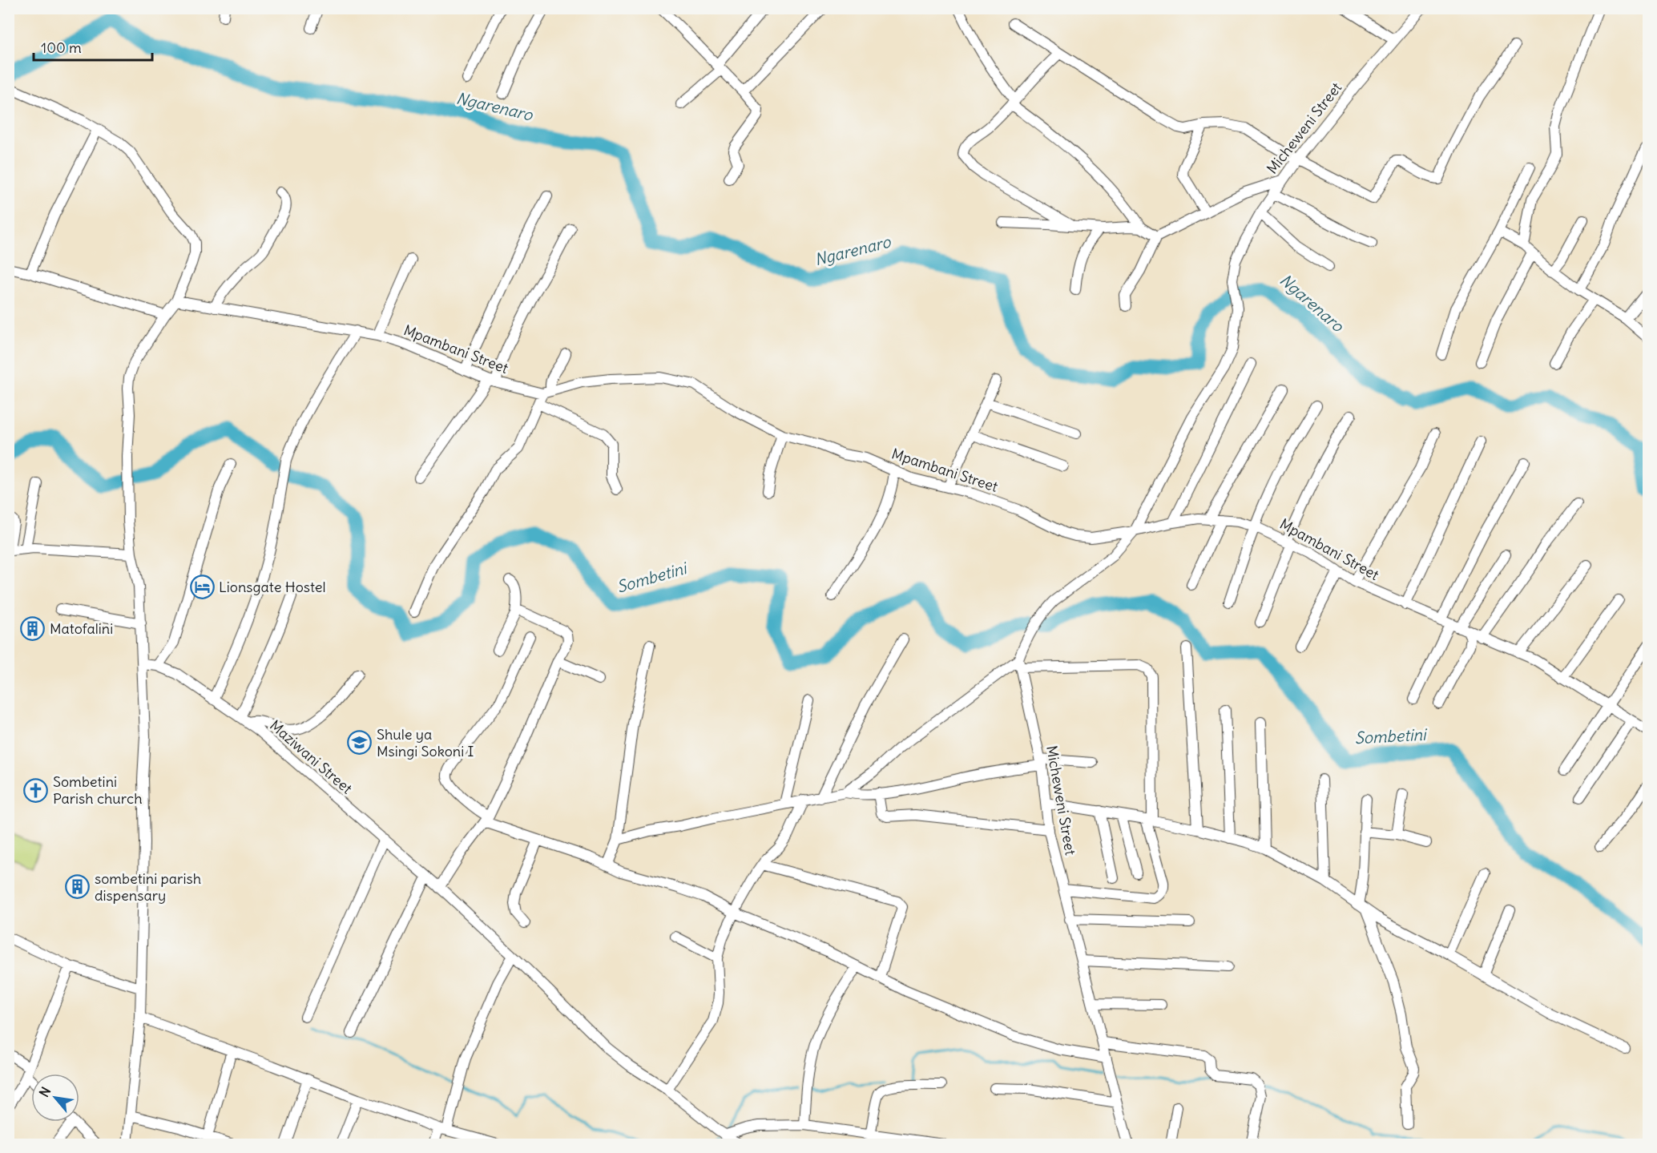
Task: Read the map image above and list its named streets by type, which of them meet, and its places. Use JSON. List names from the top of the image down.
{
  "streets": {
    "street": ["Micheweni Street", "Mpambani Street", "Maziwani Street"]
  },
  "crossings": [
    ["Micheweni Street", "Mpambani Street"]
  ],
  "water": ["Ngarenaro", "Sombetini"],
  "places": {
    "hotel": ["Lionsgate Hostel"],
    "building": ["Matofalini", "sombetini parish dispensary"],
    "school or university": ["Shule ya Msingi Sokoni I"],
    "church": ["Sombetini Parish church"]
  },
  "scale_bar": "100 m",
  "north": "top left"
}
